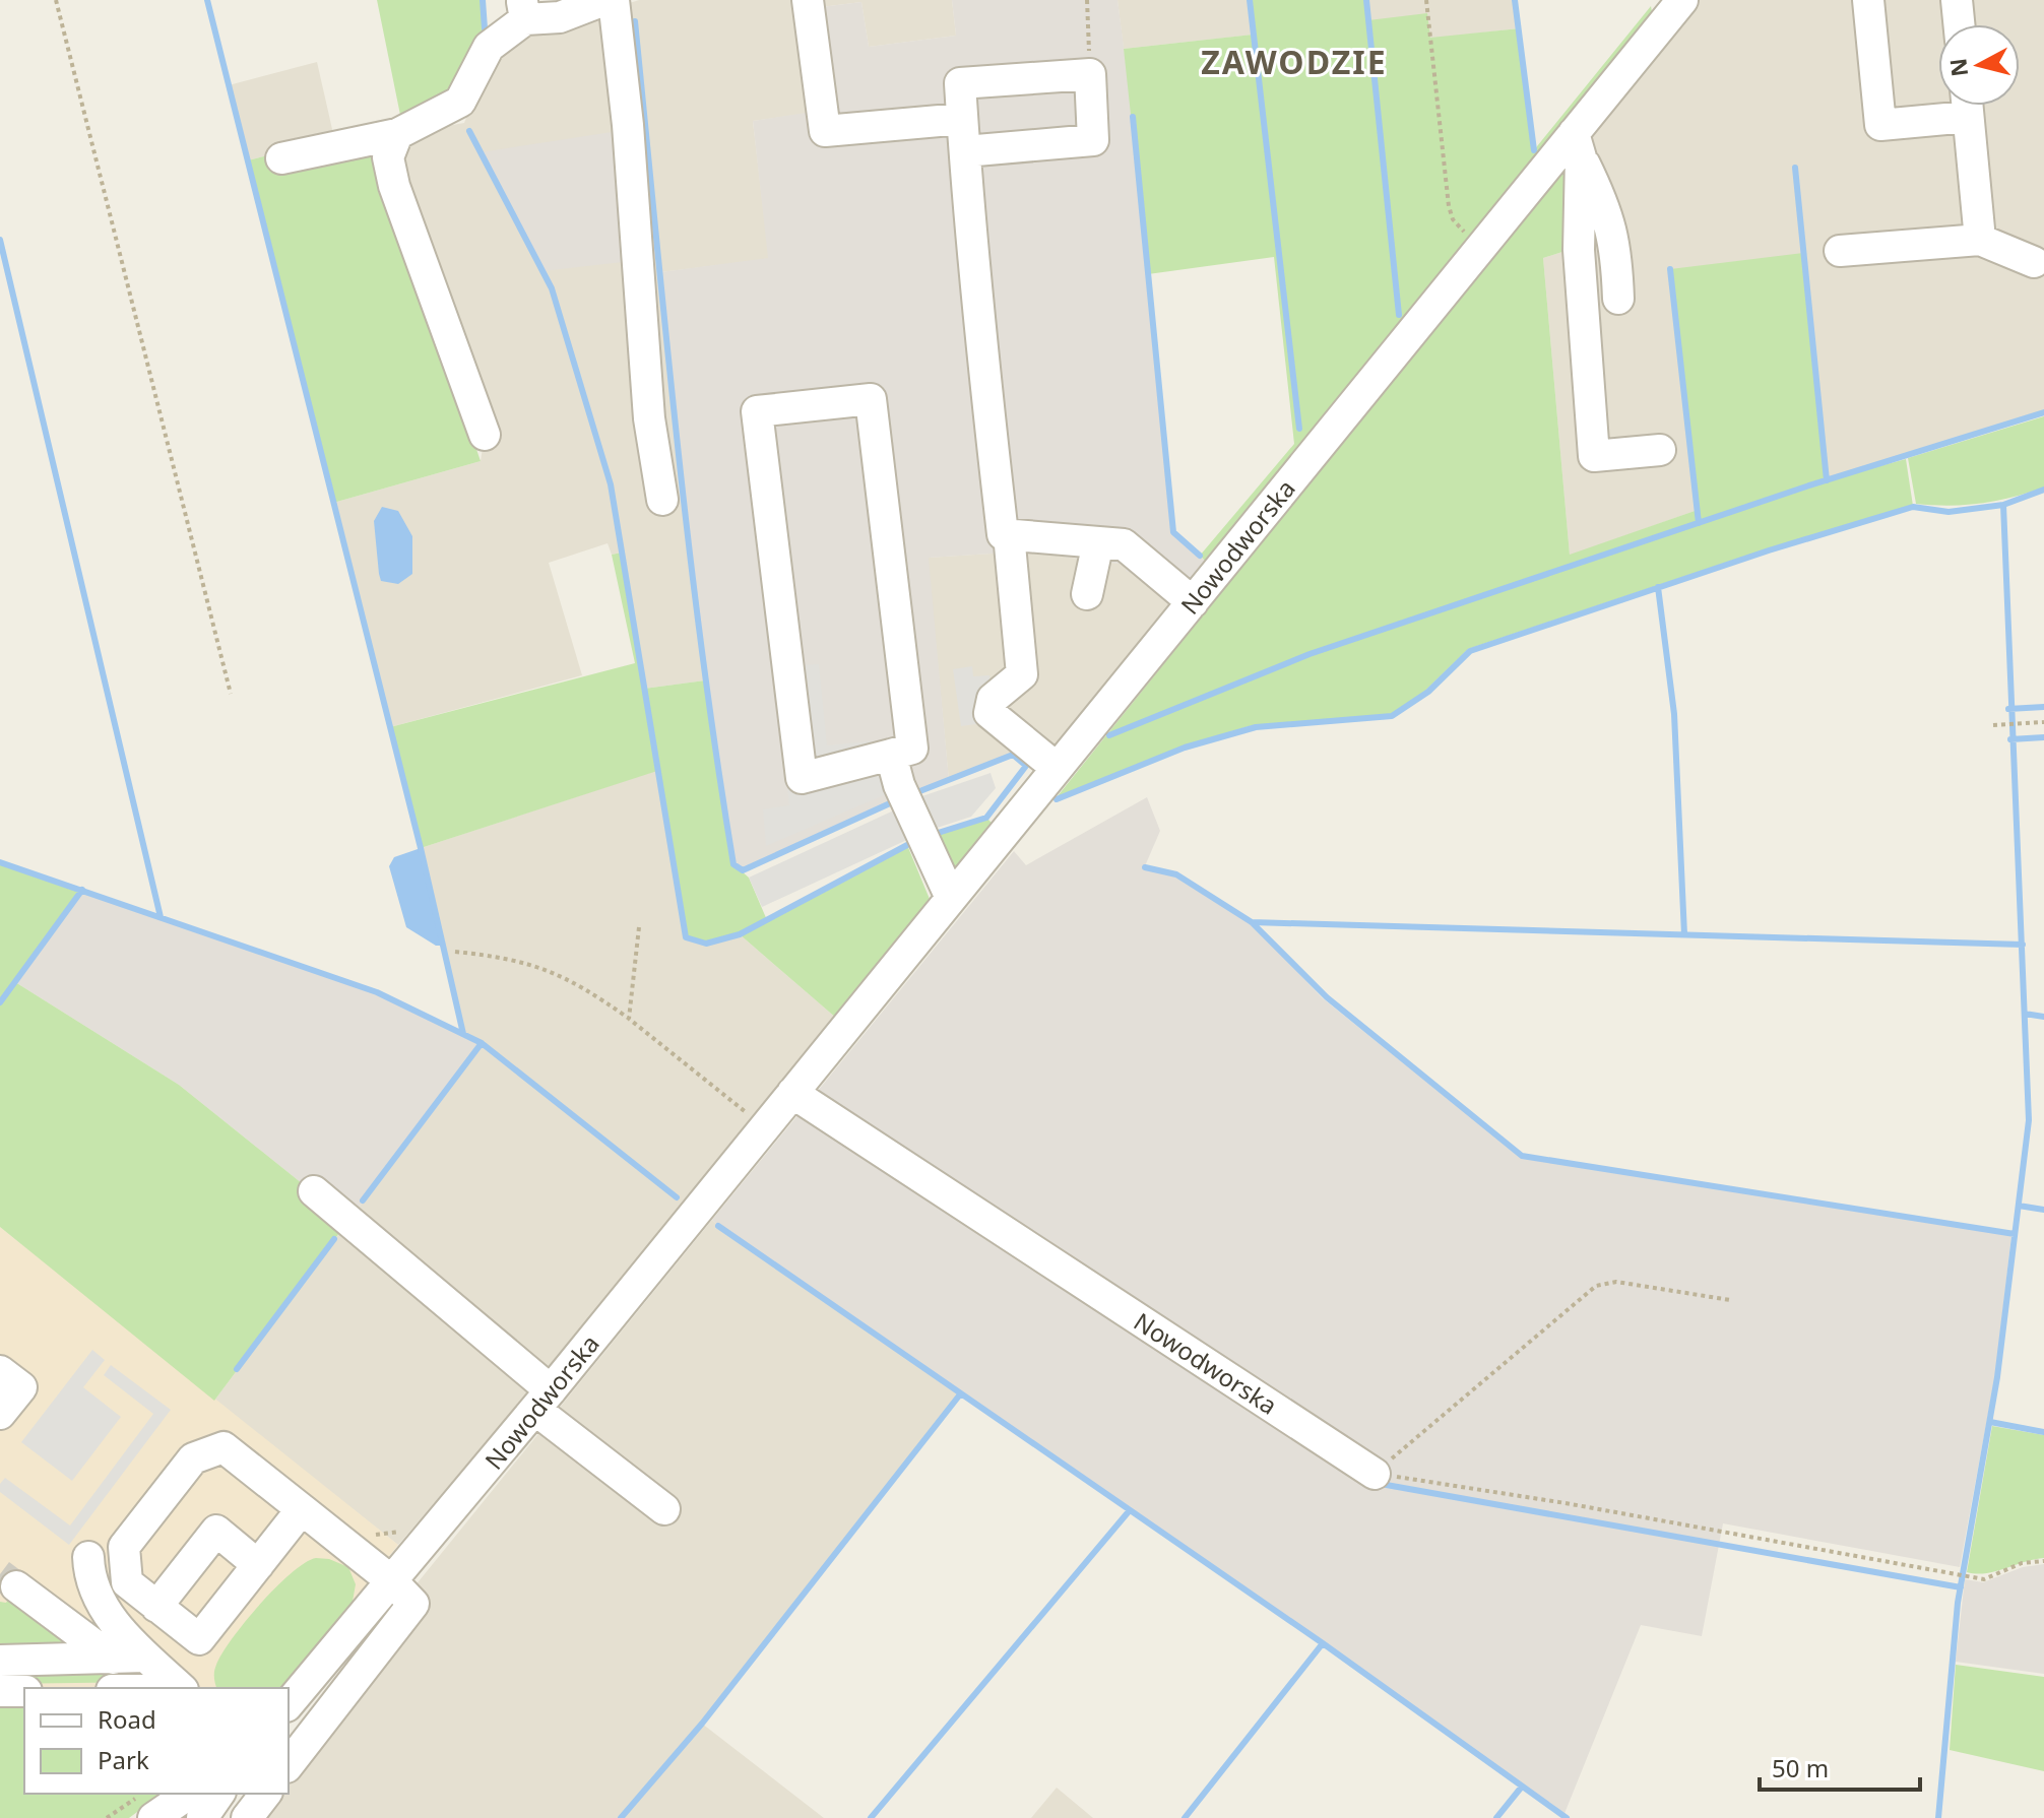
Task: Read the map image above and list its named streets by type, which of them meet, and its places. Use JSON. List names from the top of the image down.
{
  "streets": {
    "street": ["Nowodworska"]
  },
  "districts": ["ZAWODZIE"],
  "legend": ["Road", "Park"],
  "scale_bar": "50 m",
  "north": "left"
}
